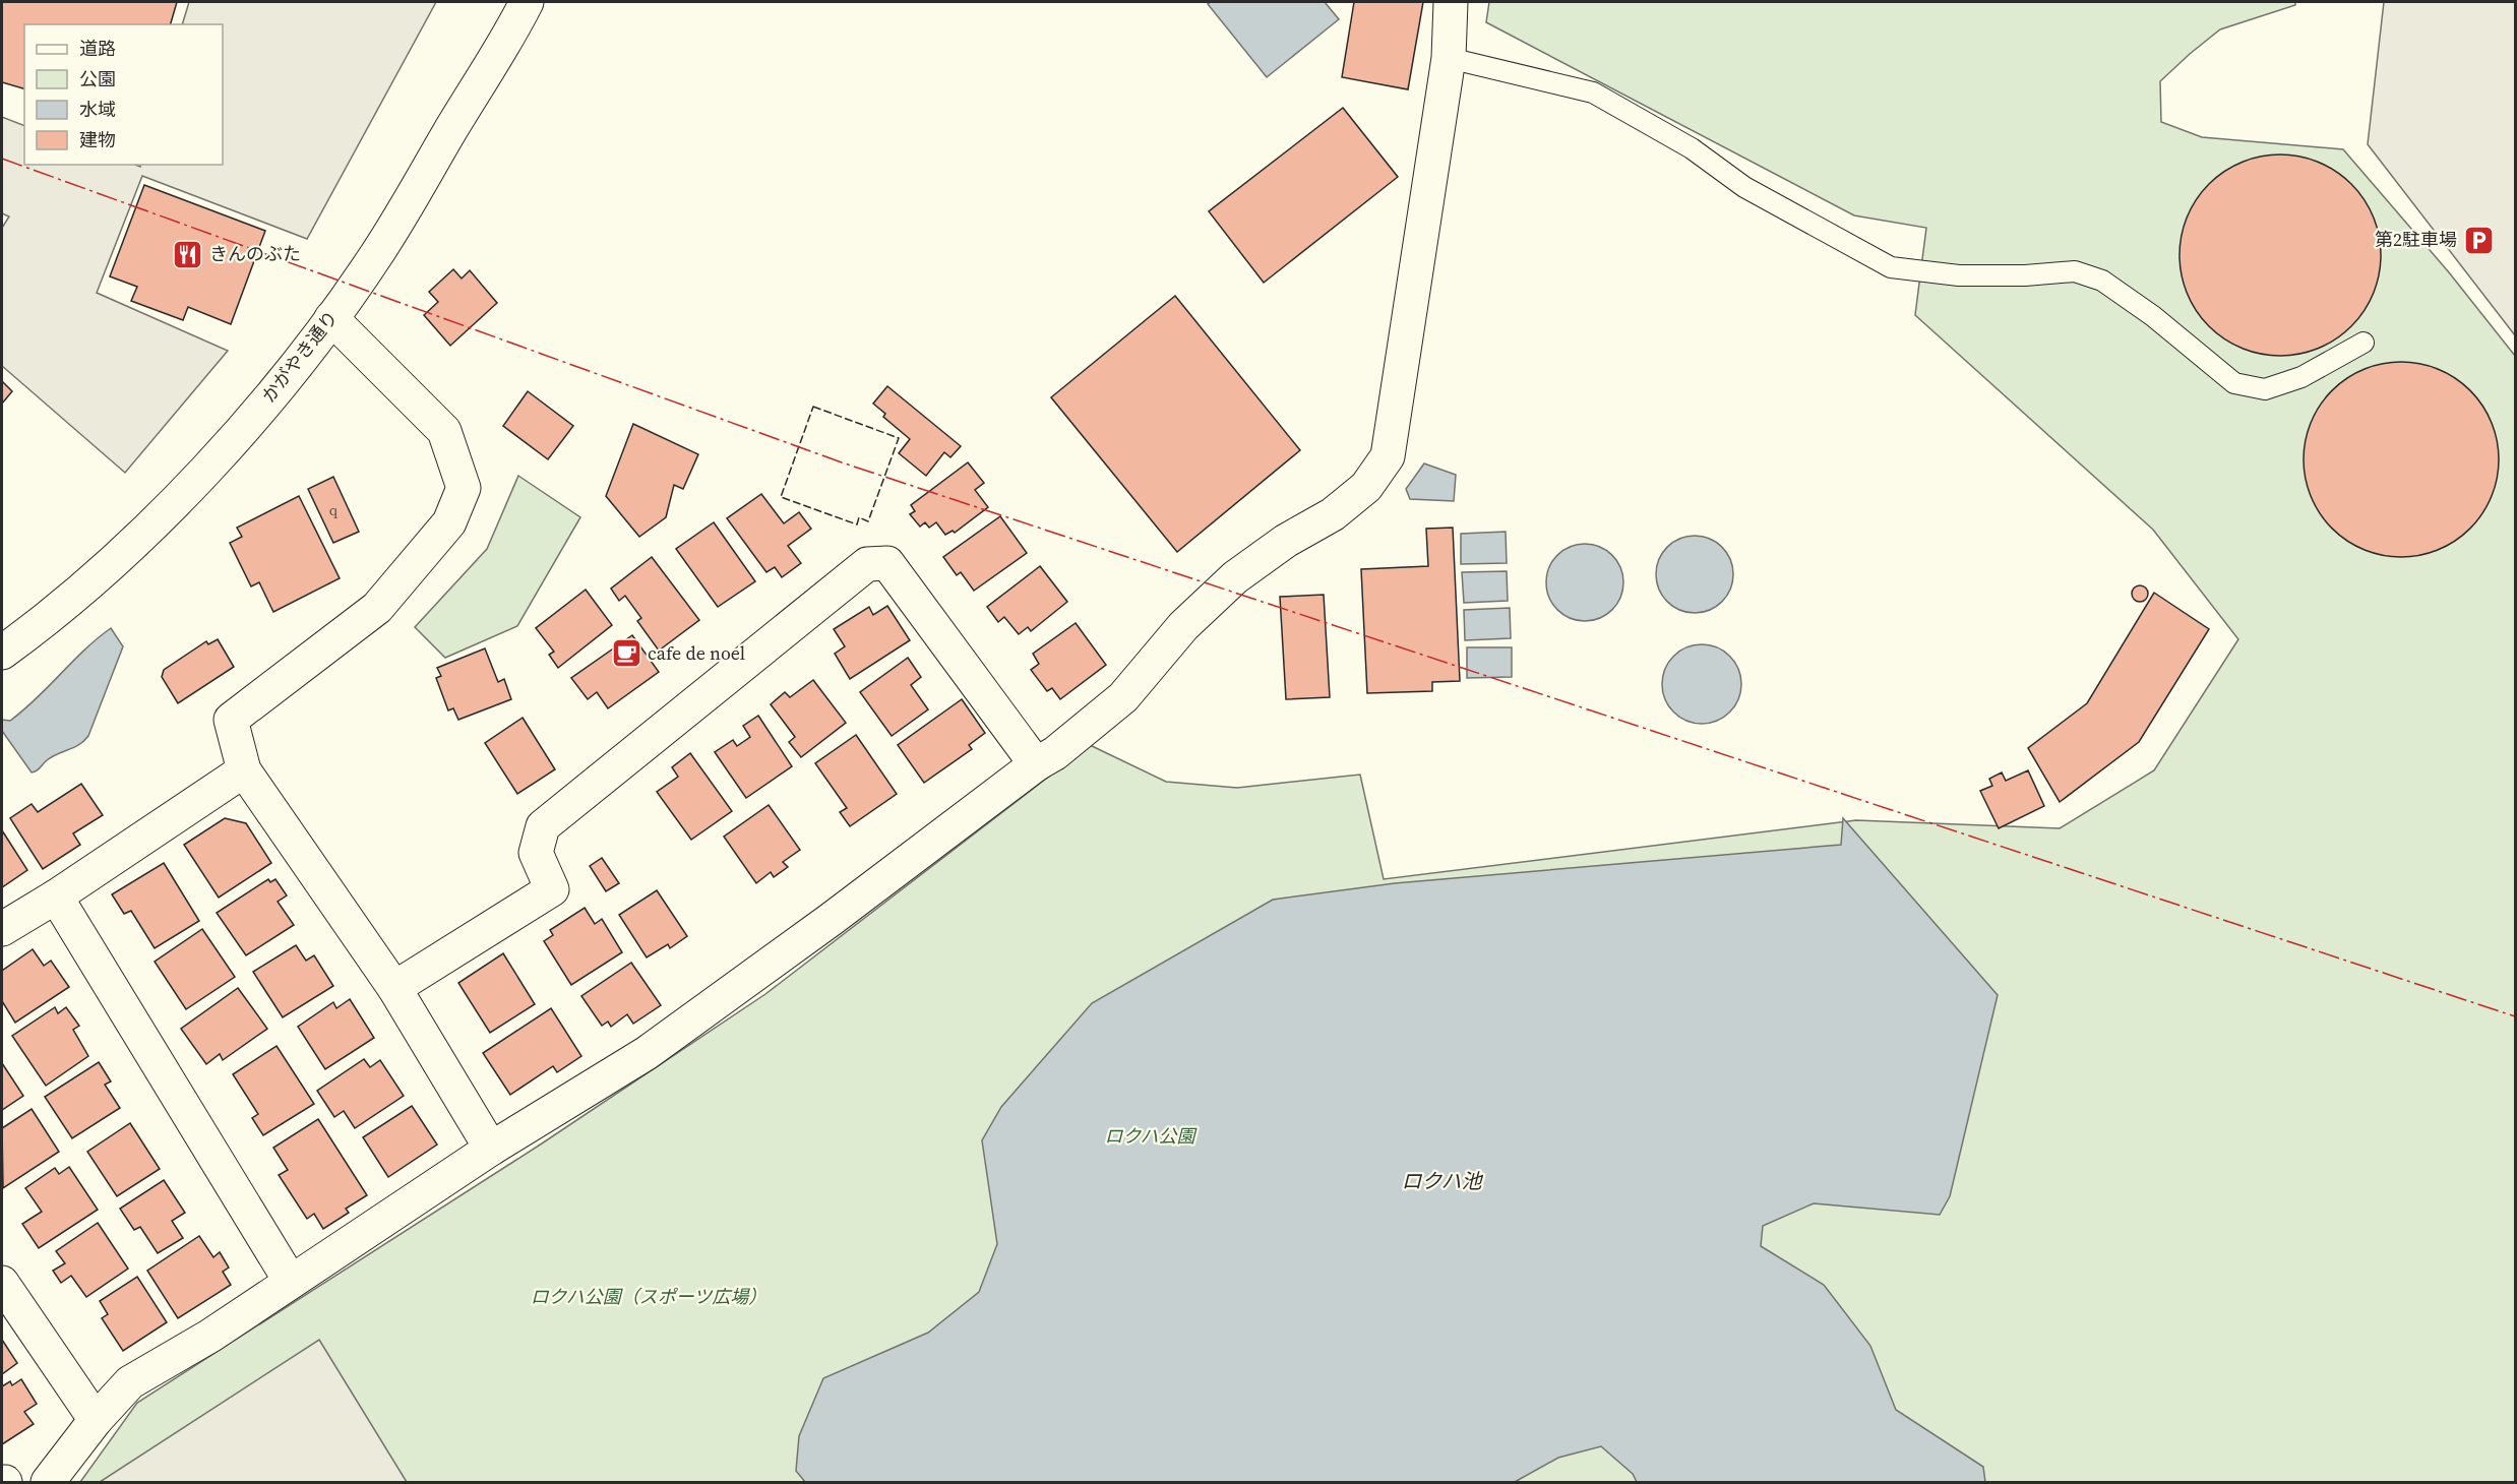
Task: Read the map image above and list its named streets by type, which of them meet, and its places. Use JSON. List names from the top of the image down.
{
  "streets": {
    "street": ["かがやき通り"]
  },
  "water": ["ロクハ池"],
  "parks": ["ロクハ公園", "ロクハ公園（スポーツ広場）"],
  "places": {
    "parking": ["第2駐車場"],
    "restaurant": ["きんのぶた"],
    "cafe": ["cafe de noel"]
  },
  "house_numbers": ["q"],
  "legend": [
    "道路",
    "公園",
    "水域",
    "建物"
  ]
}
